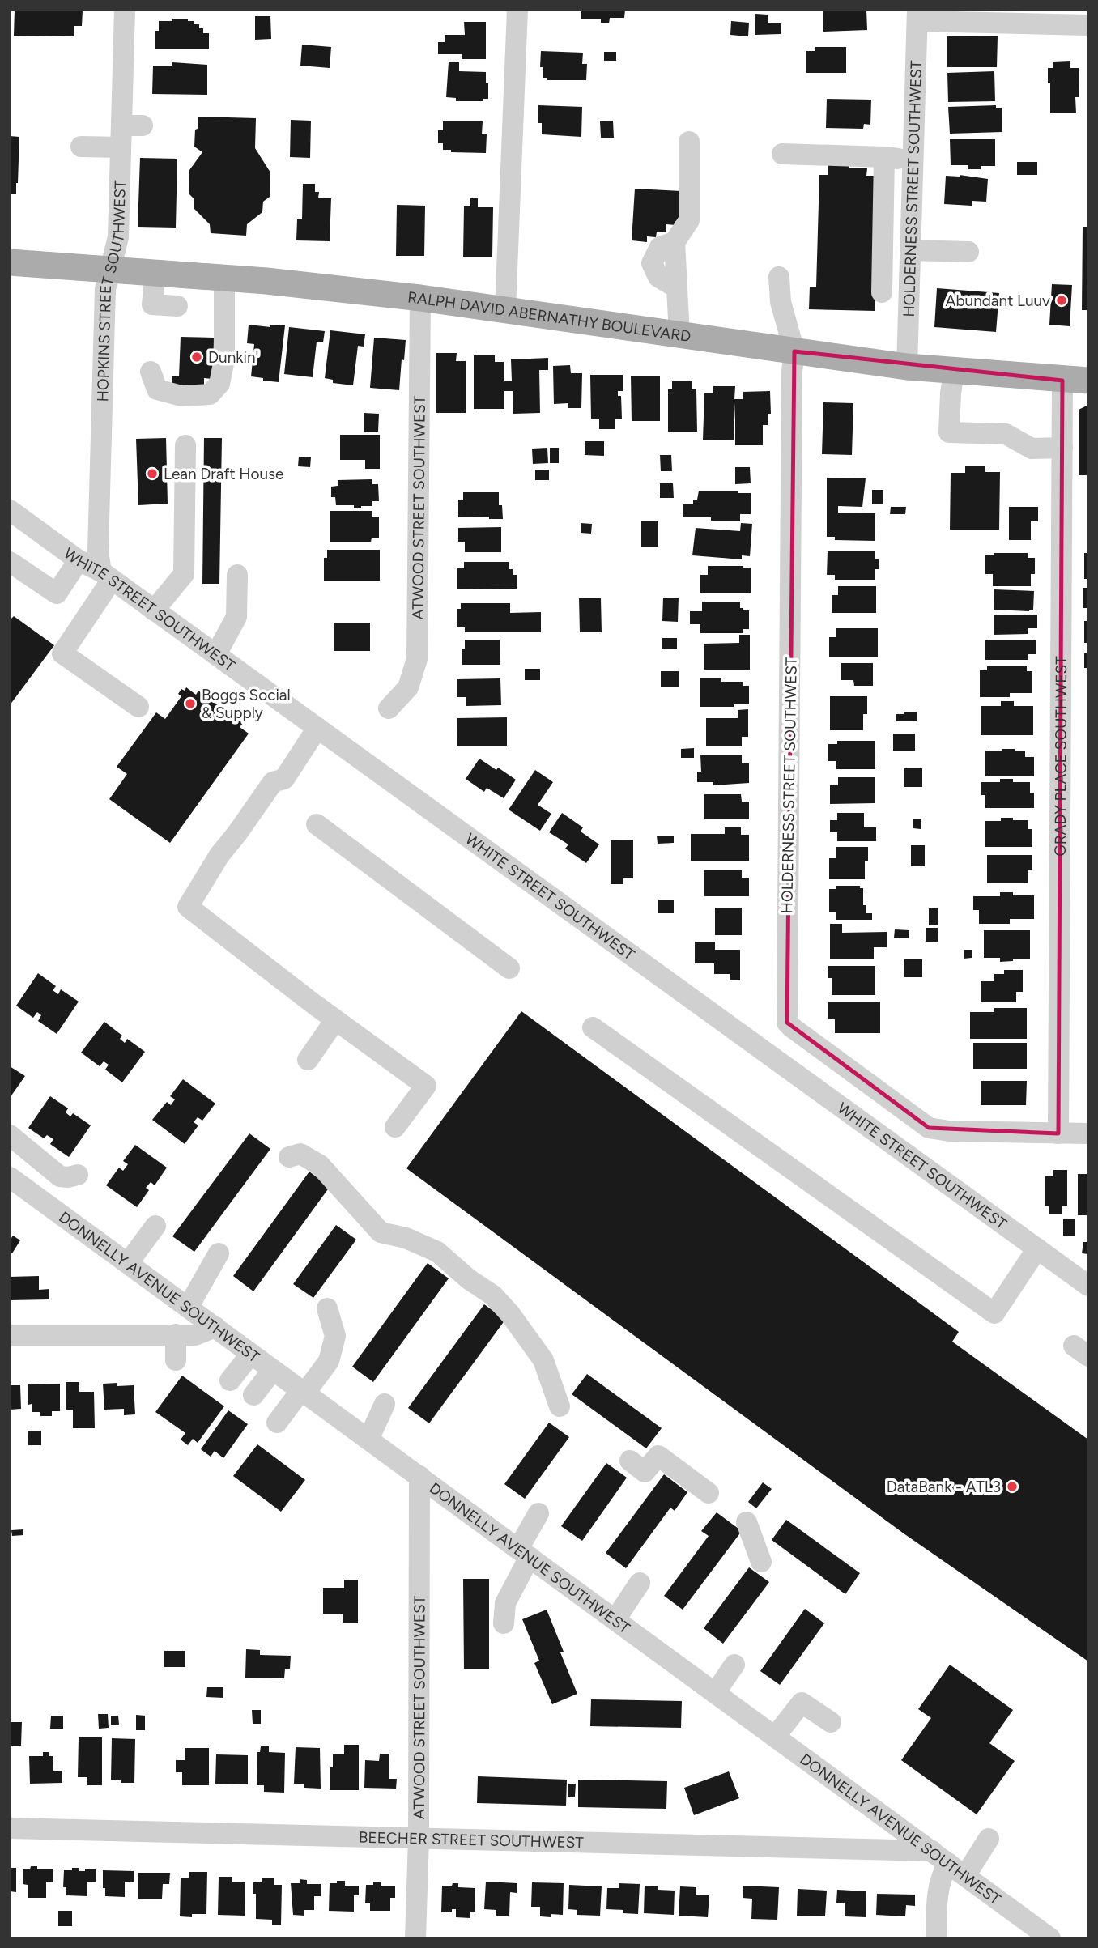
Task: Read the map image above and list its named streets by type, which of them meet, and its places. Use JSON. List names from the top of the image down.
{
  "streets": {
    "main road": ["RALPH DAVID ABERNATHY BOULEVARD"],
    "street": [
      "HOLDERNESS STREET SOUTHWEST",
      "HOPKINS STREET SOUTHWEST",
      "ATWOOD STREET SOUTHWEST",
      "WHITE STREET SOUTHWEST",
      "GRADY PLACE SOUTHWEST",
      "DONNELLY AVENUE SOUTHWEST",
      "BEECHER STREET SOUTHWEST"
    ]
  },
  "crossings": [
    ["HOLDERNESS STREET SOUTHWEST", "RALPH DAVID ABERNATHY BOULEVARD"],
    ["HOLDERNESS STREET SOUTHWEST", "GRADY PLACE SOUTHWEST"],
    ["HOPKINS STREET SOUTHWEST", "RALPH DAVID ABERNATHY BOULEVARD"],
    ["HOPKINS STREET SOUTHWEST", "WHITE STREET SOUTHWEST"],
    ["RALPH DAVID ABERNATHY BOULEVARD", "ATWOOD STREET SOUTHWEST"],
    ["RALPH DAVID ABERNATHY BOULEVARD", "GRADY PLACE SOUTHWEST"],
    ["ATWOOD STREET SOUTHWEST", "DONNELLY AVENUE SOUTHWEST"],
    ["ATWOOD STREET SOUTHWEST", "BEECHER STREET SOUTHWEST"],
    ["DONNELLY AVENUE SOUTHWEST", "BEECHER STREET SOUTHWEST"]
  ],
  "places": [
    "Abundant Luuv",
    "Dunkin'",
    "Lean Draft House",
    "Boggs Social & Supply",
    "DataBank - ATL3"
  ]
}
